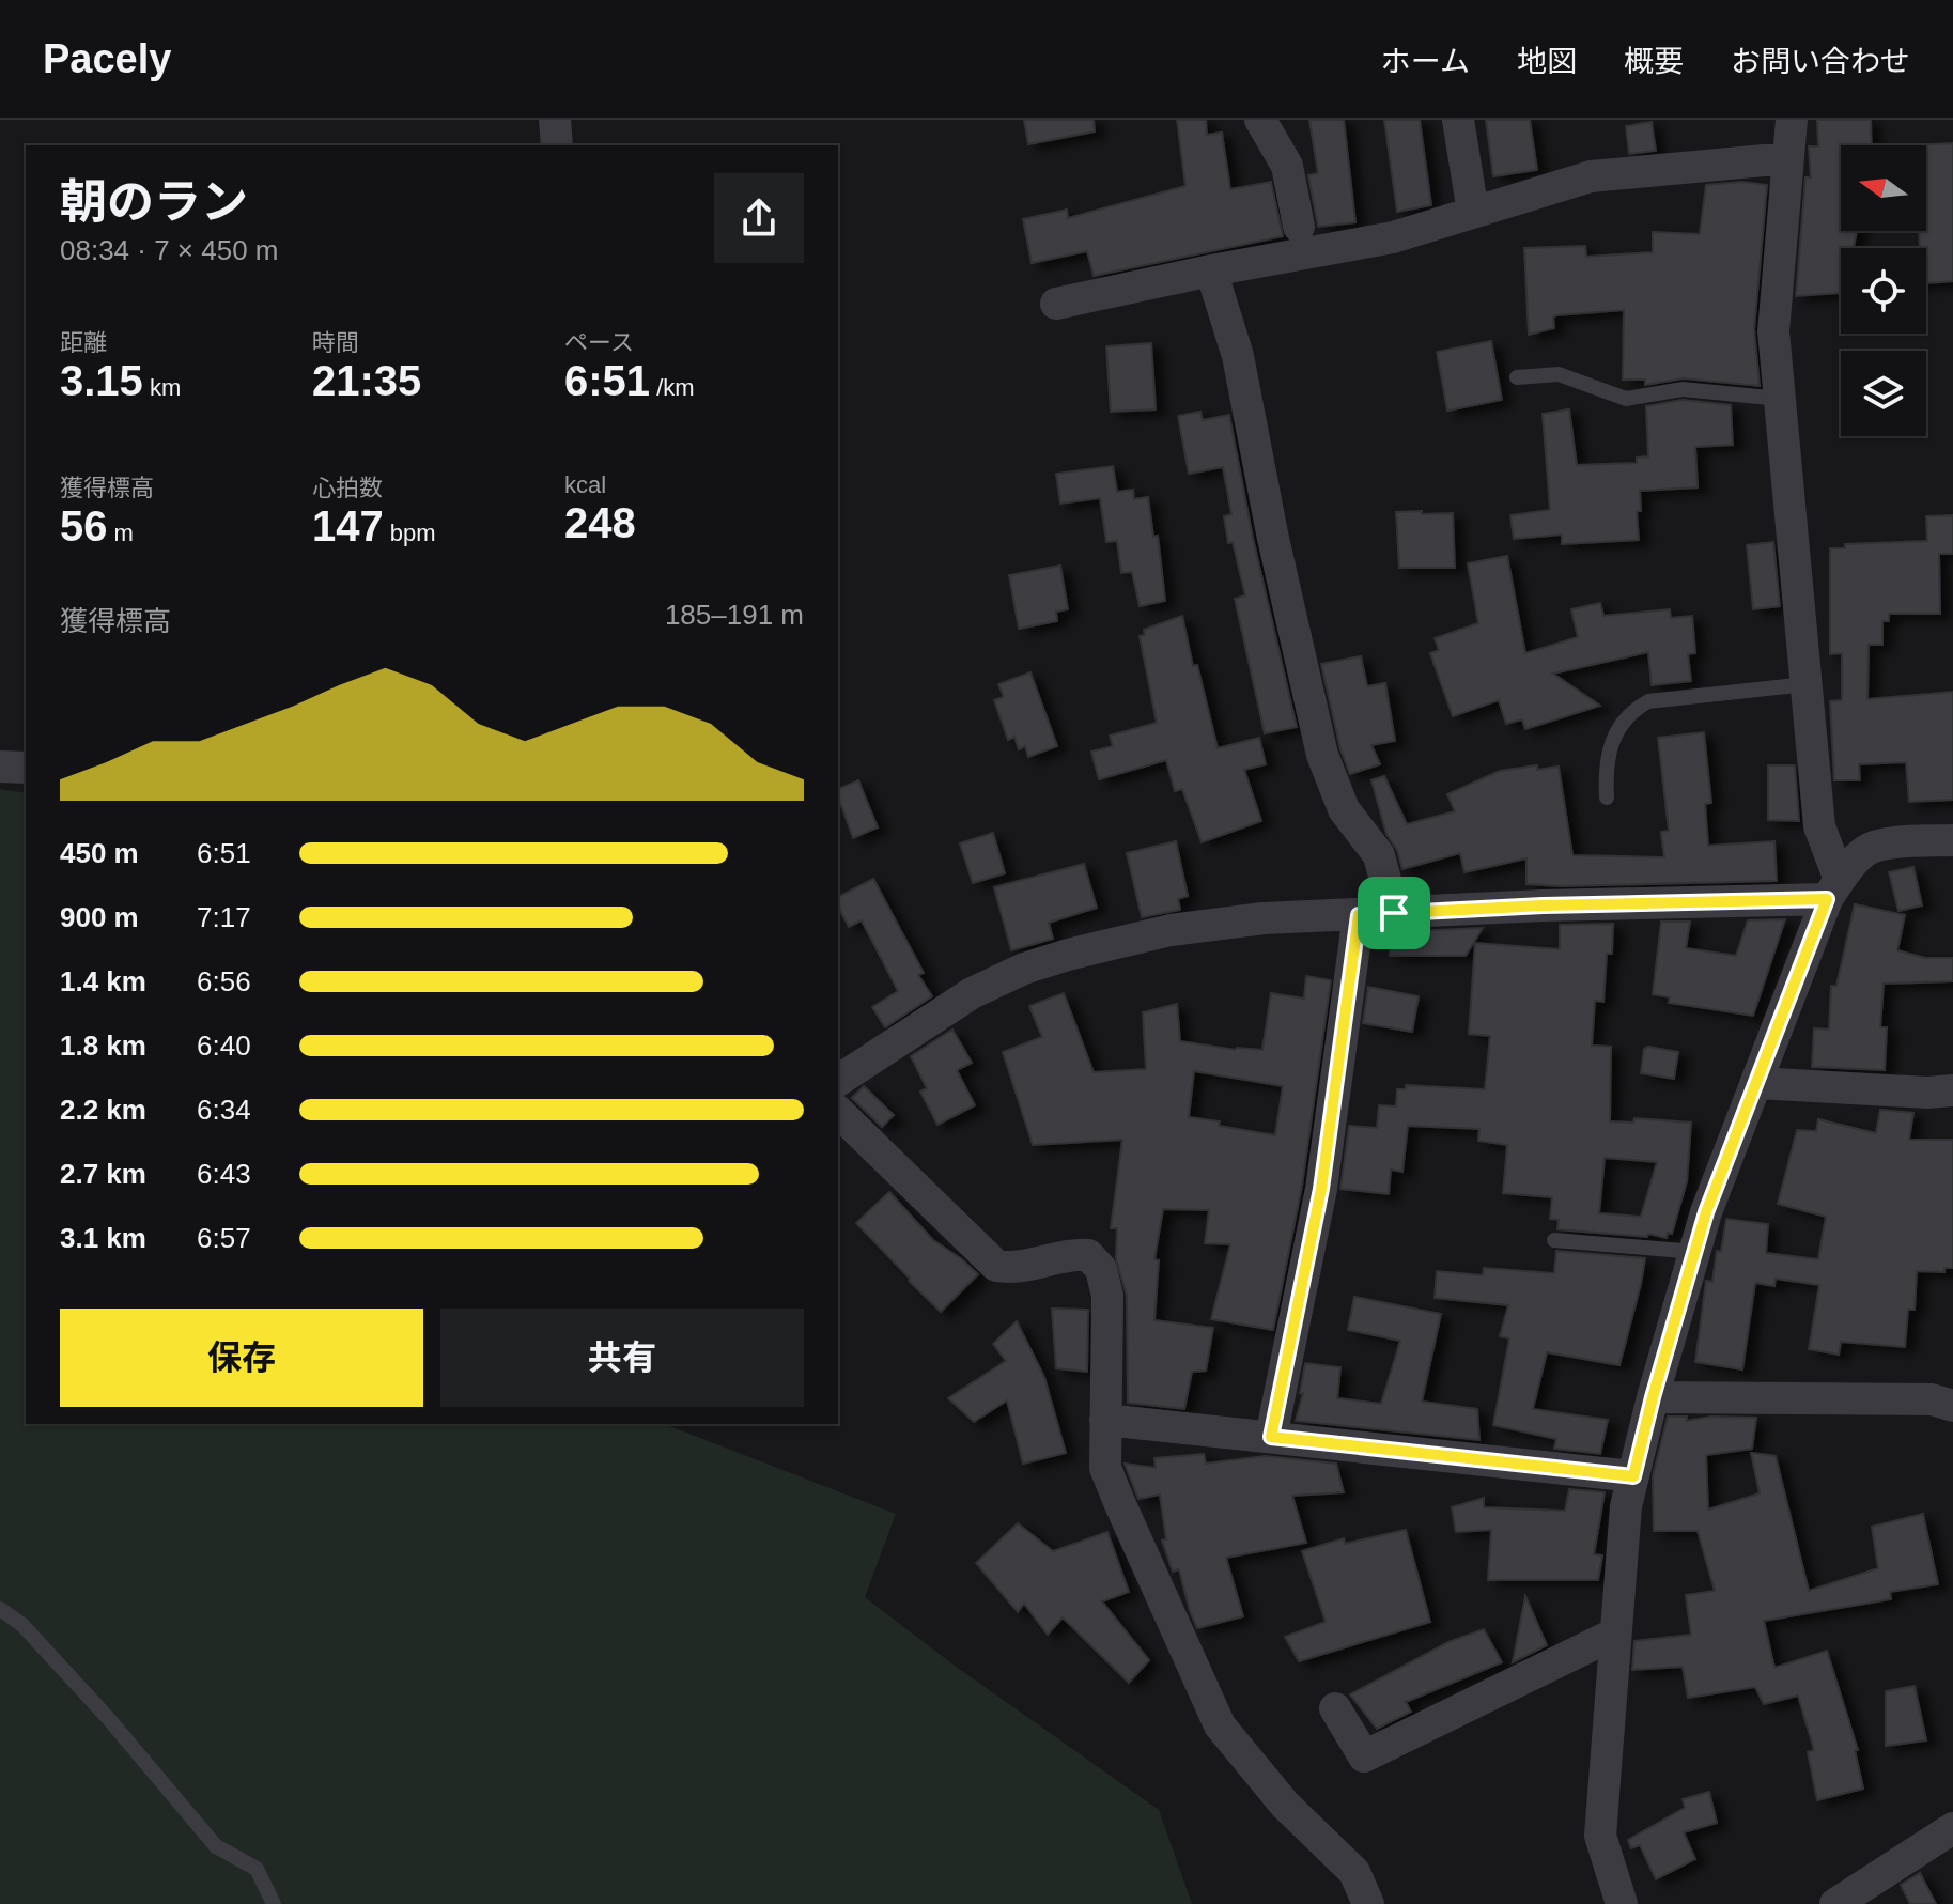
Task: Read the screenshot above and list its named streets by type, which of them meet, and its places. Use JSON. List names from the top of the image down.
{
  "north": "left",
  "page": {
    "header": "Pacely",
    "nav": [
      "ホーム",
      "地図",
      "概要",
      "お問い合わせ"
    ],
    "heading": ["朝のラン", "08:34 · 7 × 450 m"],
    "stats": [
      ["距離", "3.15 km"],
      ["時間", "21:35"],
      ["ペース", "6:51 /km"],
      ["獲得標高", "56 m"],
      ["心拍数", "147 bpm"],
      ["kcal", "248"]
    ],
    "chart": ["獲得標高", "185–191 m"],
    "list": [
      {
        "name": "450 m",
        "note": "6:51"
      },
      {
        "name": "900 m",
        "note": "7:17"
      },
      {
        "name": "1.4 km",
        "note": "6:56"
      },
      {
        "name": "1.8 km",
        "note": "6:40"
      },
      {
        "name": "2.2 km",
        "note": "6:34"
      },
      {
        "name": "2.7 km",
        "note": "6:43"
      },
      {
        "name": "3.1 km",
        "note": "6:57"
      }
    ],
    "buttons": ["保存", "共有"]
  }
}
